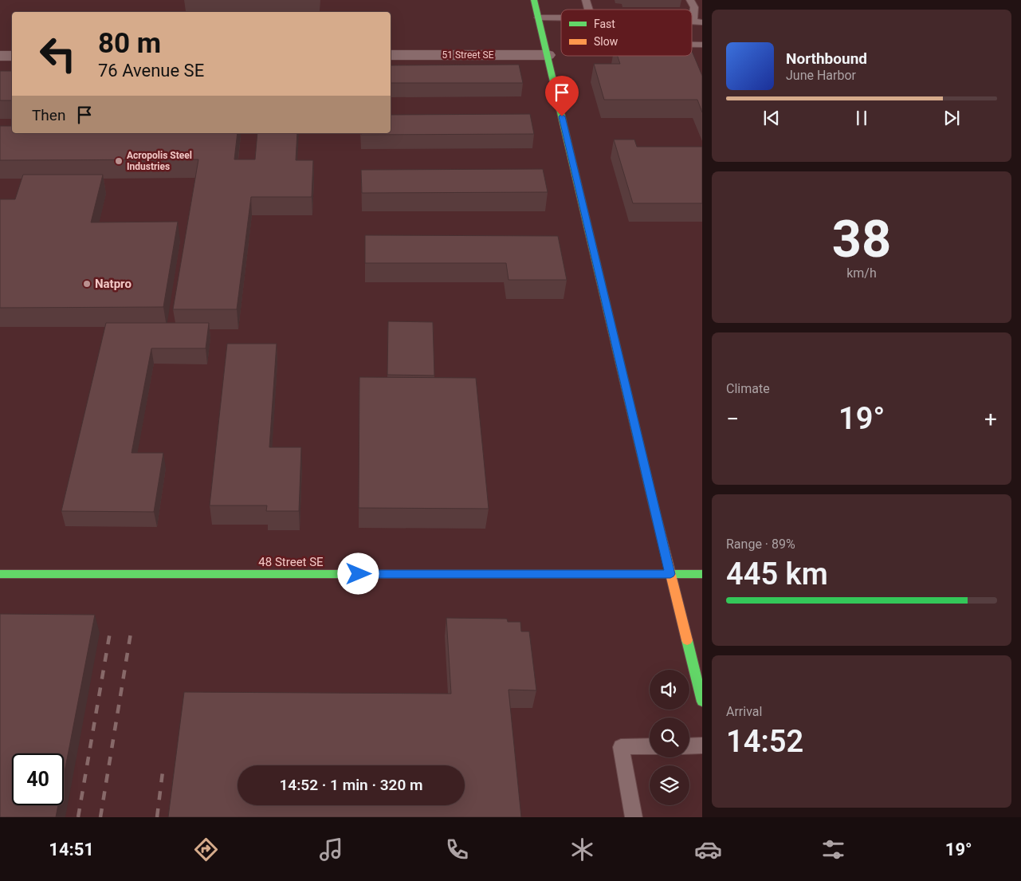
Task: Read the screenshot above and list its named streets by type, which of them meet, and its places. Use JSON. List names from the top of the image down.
{
  "streets": {
    "street": ["51 Street SE", "48 Street SE"]
  },
  "places": ["Acropolis Steel Industries", "Natpro"],
  "legend": ["Fast", "Slow"],
  "page": {
    "turn": ["80 m", "76 Avenue SE"],
    "song": ["Northbound", "June Harbor"],
    "then": "Then",
    "tile": [
      ["38", "km/h"],
      "Climate",
      ["Range · 89%", "445 km"],
      ["Arrival", "14:52"]
    ],
    "heat": ["−", "19°", "+"],
    "limit": "40",
    "trip": "14:52 · 1 min · 320 m",
    "tabs": ["14:51", "19°"]
  }
}
